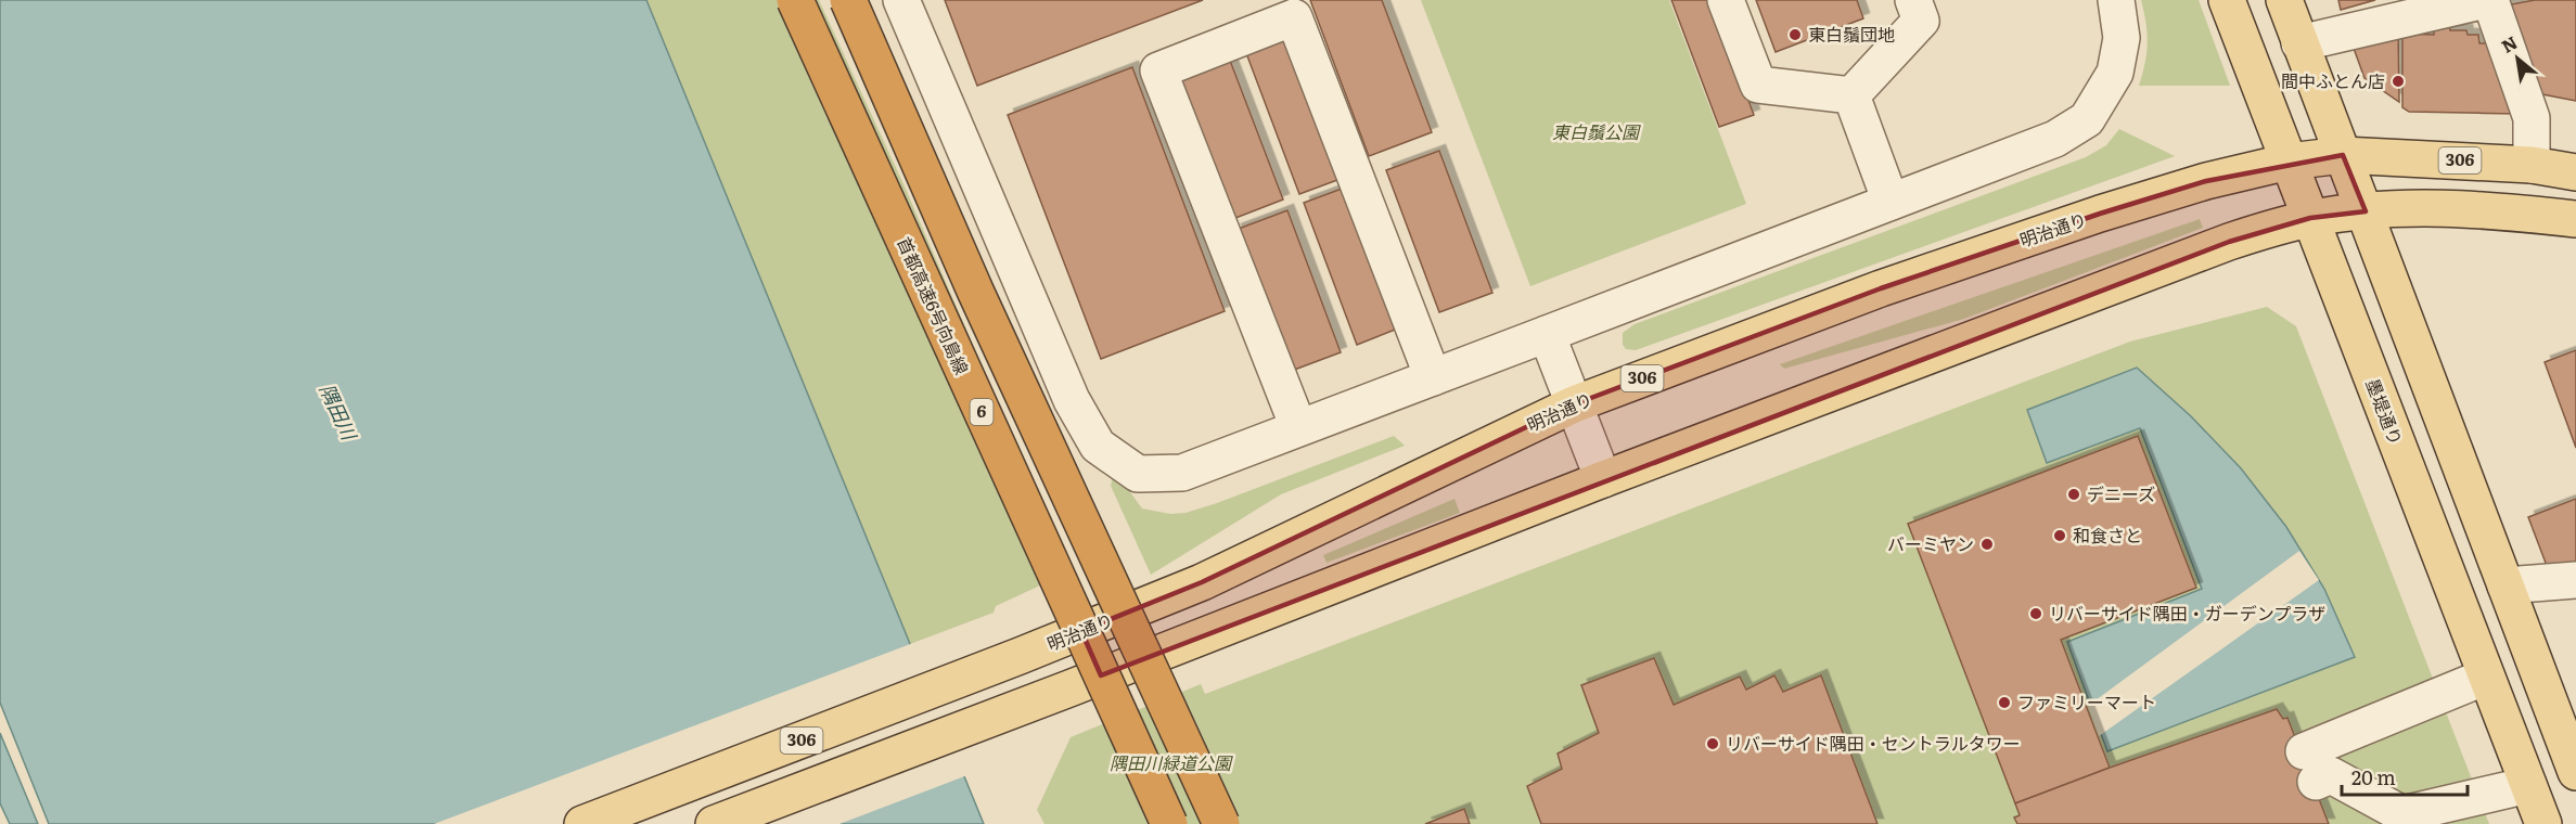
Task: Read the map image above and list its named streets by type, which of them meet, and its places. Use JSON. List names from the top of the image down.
{
  "streets": {
    "highway": ["首都高速6号向島線", "6"],
    "main road": ["306", "明治通り", "墨堤通り"]
  },
  "crossings": [
    ["明治通り", "墨堤通り"]
  ],
  "water": ["隅田川"],
  "parks": ["東白鬚公園", "隅田川緑道公園"],
  "places": [
    "東白鬚団地",
    "間中ふとん店",
    "デニーズ",
    "和食さと",
    "バーミヤン",
    "リバーサイド隅田・ガーデンプラザ",
    "ファミリーマート",
    "リバーサイド隅田・セントラルタワー"
  ],
  "scale_bar": "20 m",
  "north": "top left"
}
